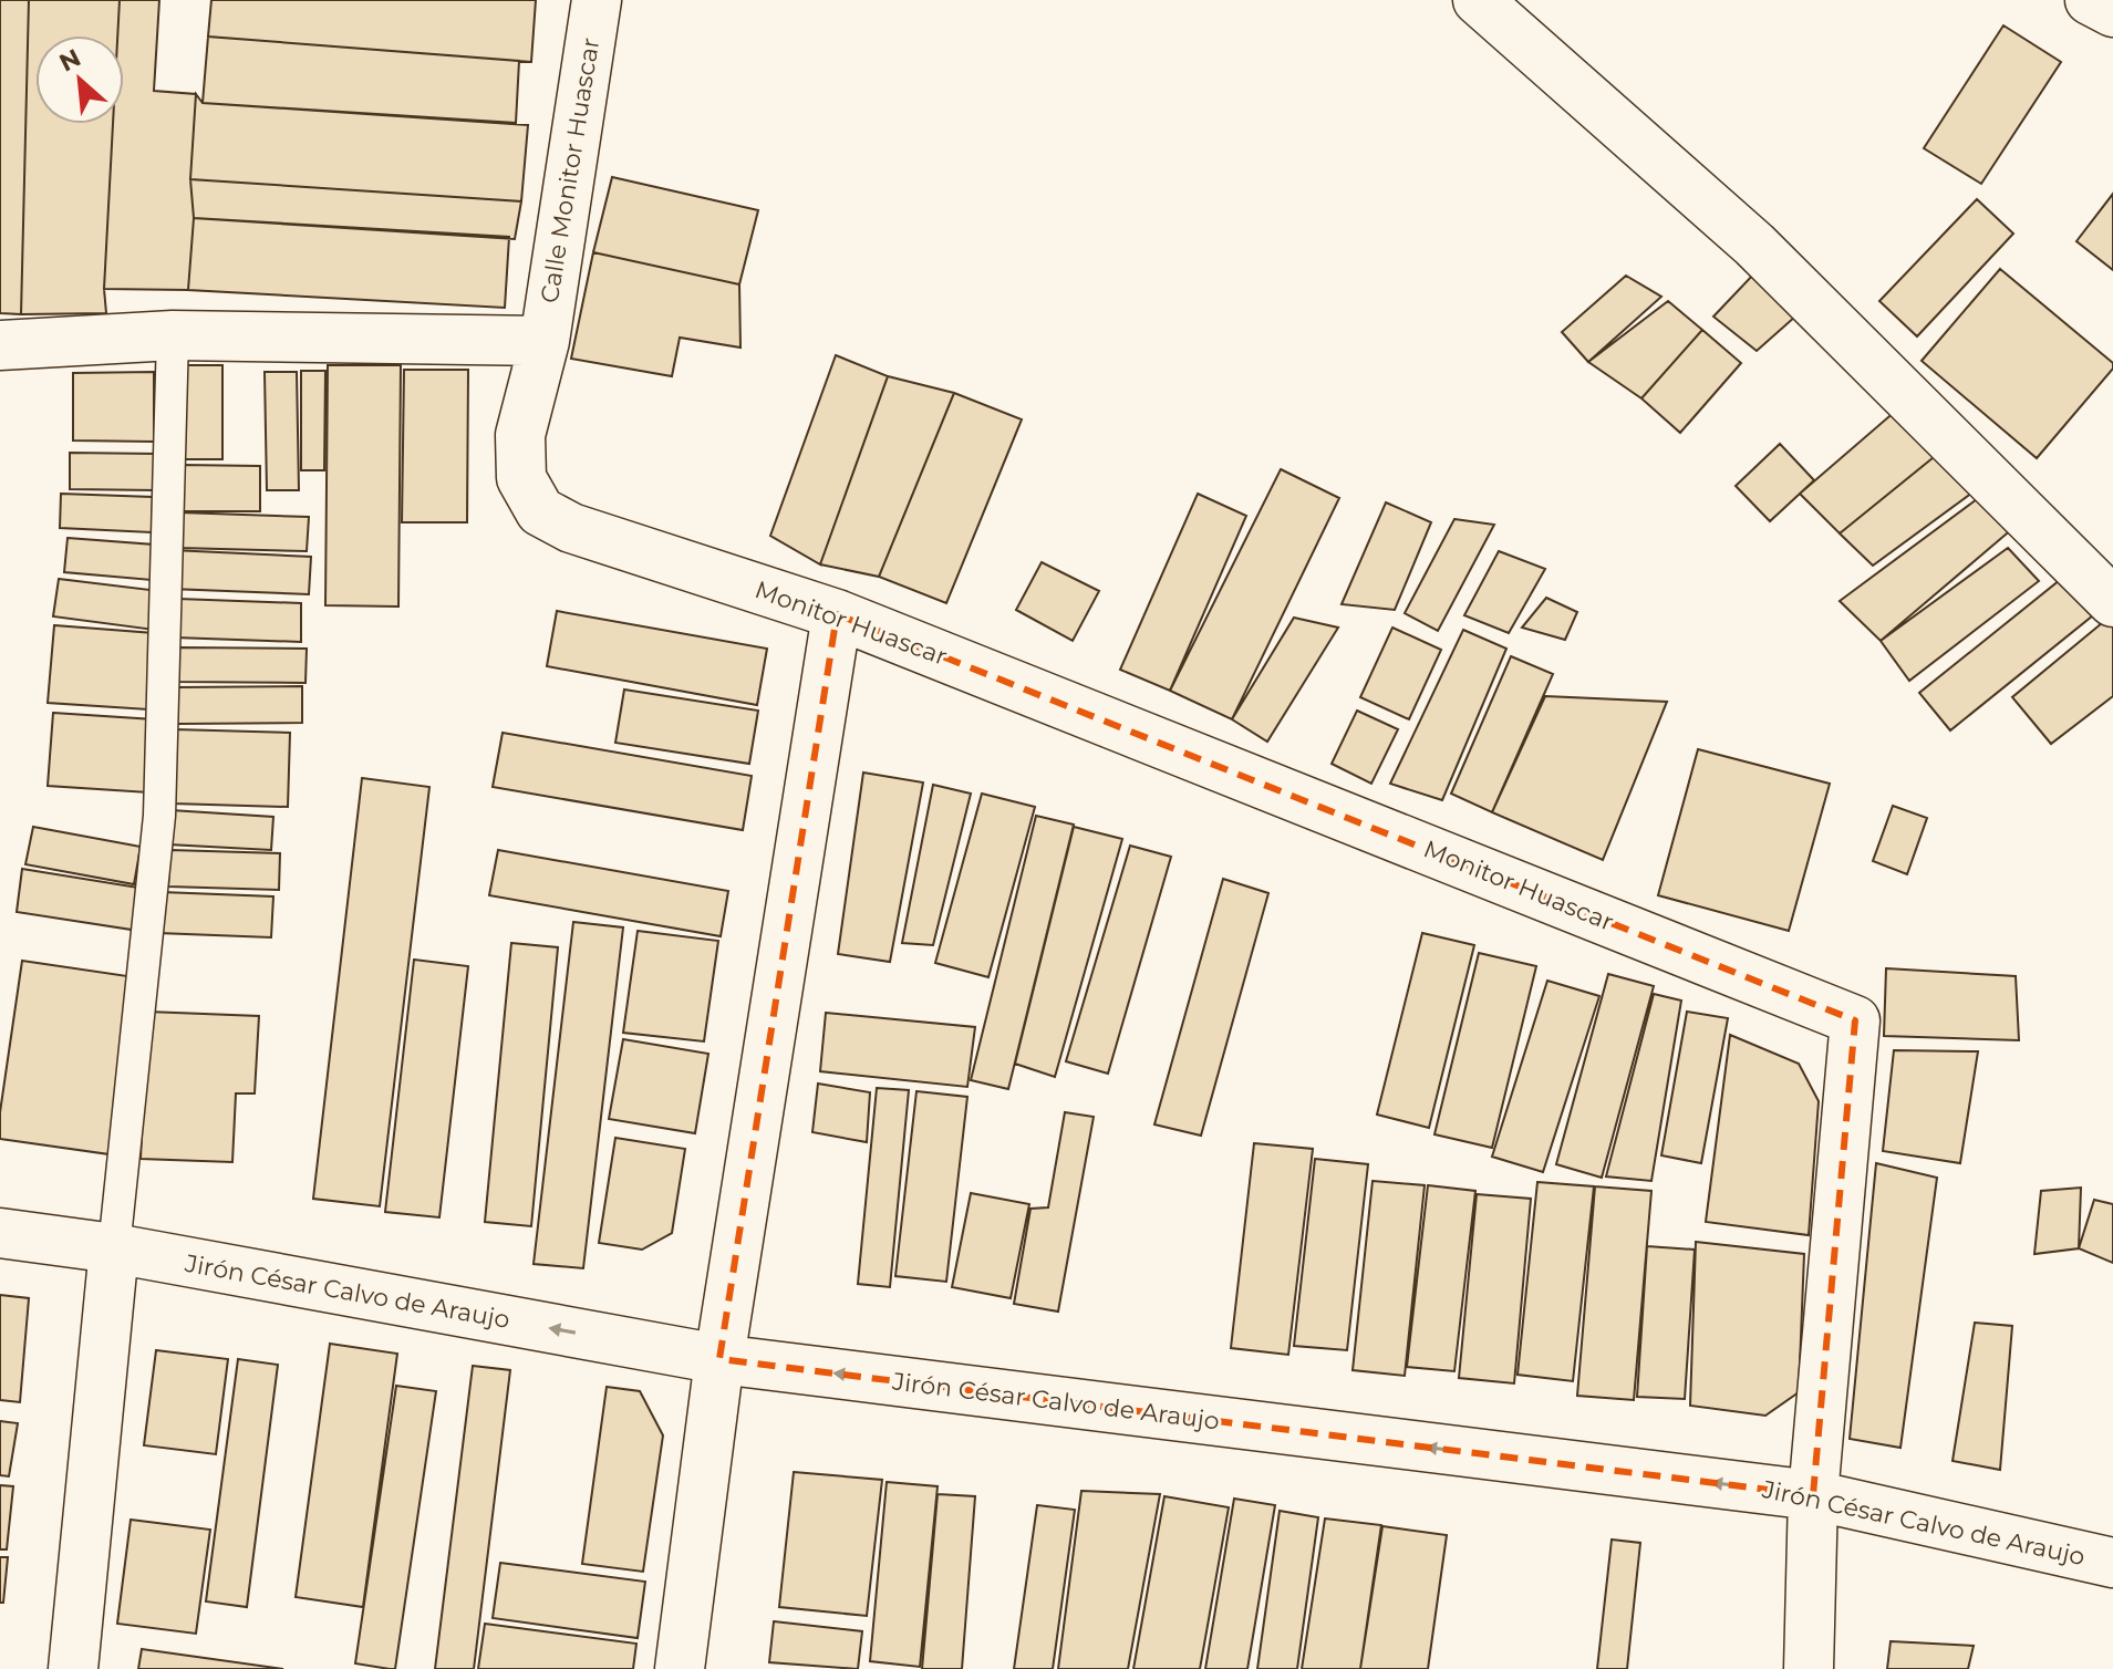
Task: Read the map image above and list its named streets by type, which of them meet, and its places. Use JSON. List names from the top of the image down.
{
  "streets": {
    "street": ["Calle Monitor Huascar", "Monitor Huascar", "Jirón César Calvo de Araujo"]
  },
  "crossings": [
    ["Calle Monitor Huascar", "Monitor Huascar"],
    ["Monitor Huascar", "Jirón César Calvo de Araujo"]
  ],
  "one_way": ["Jirón César Calvo de Araujo"],
  "north": "top left"
}
